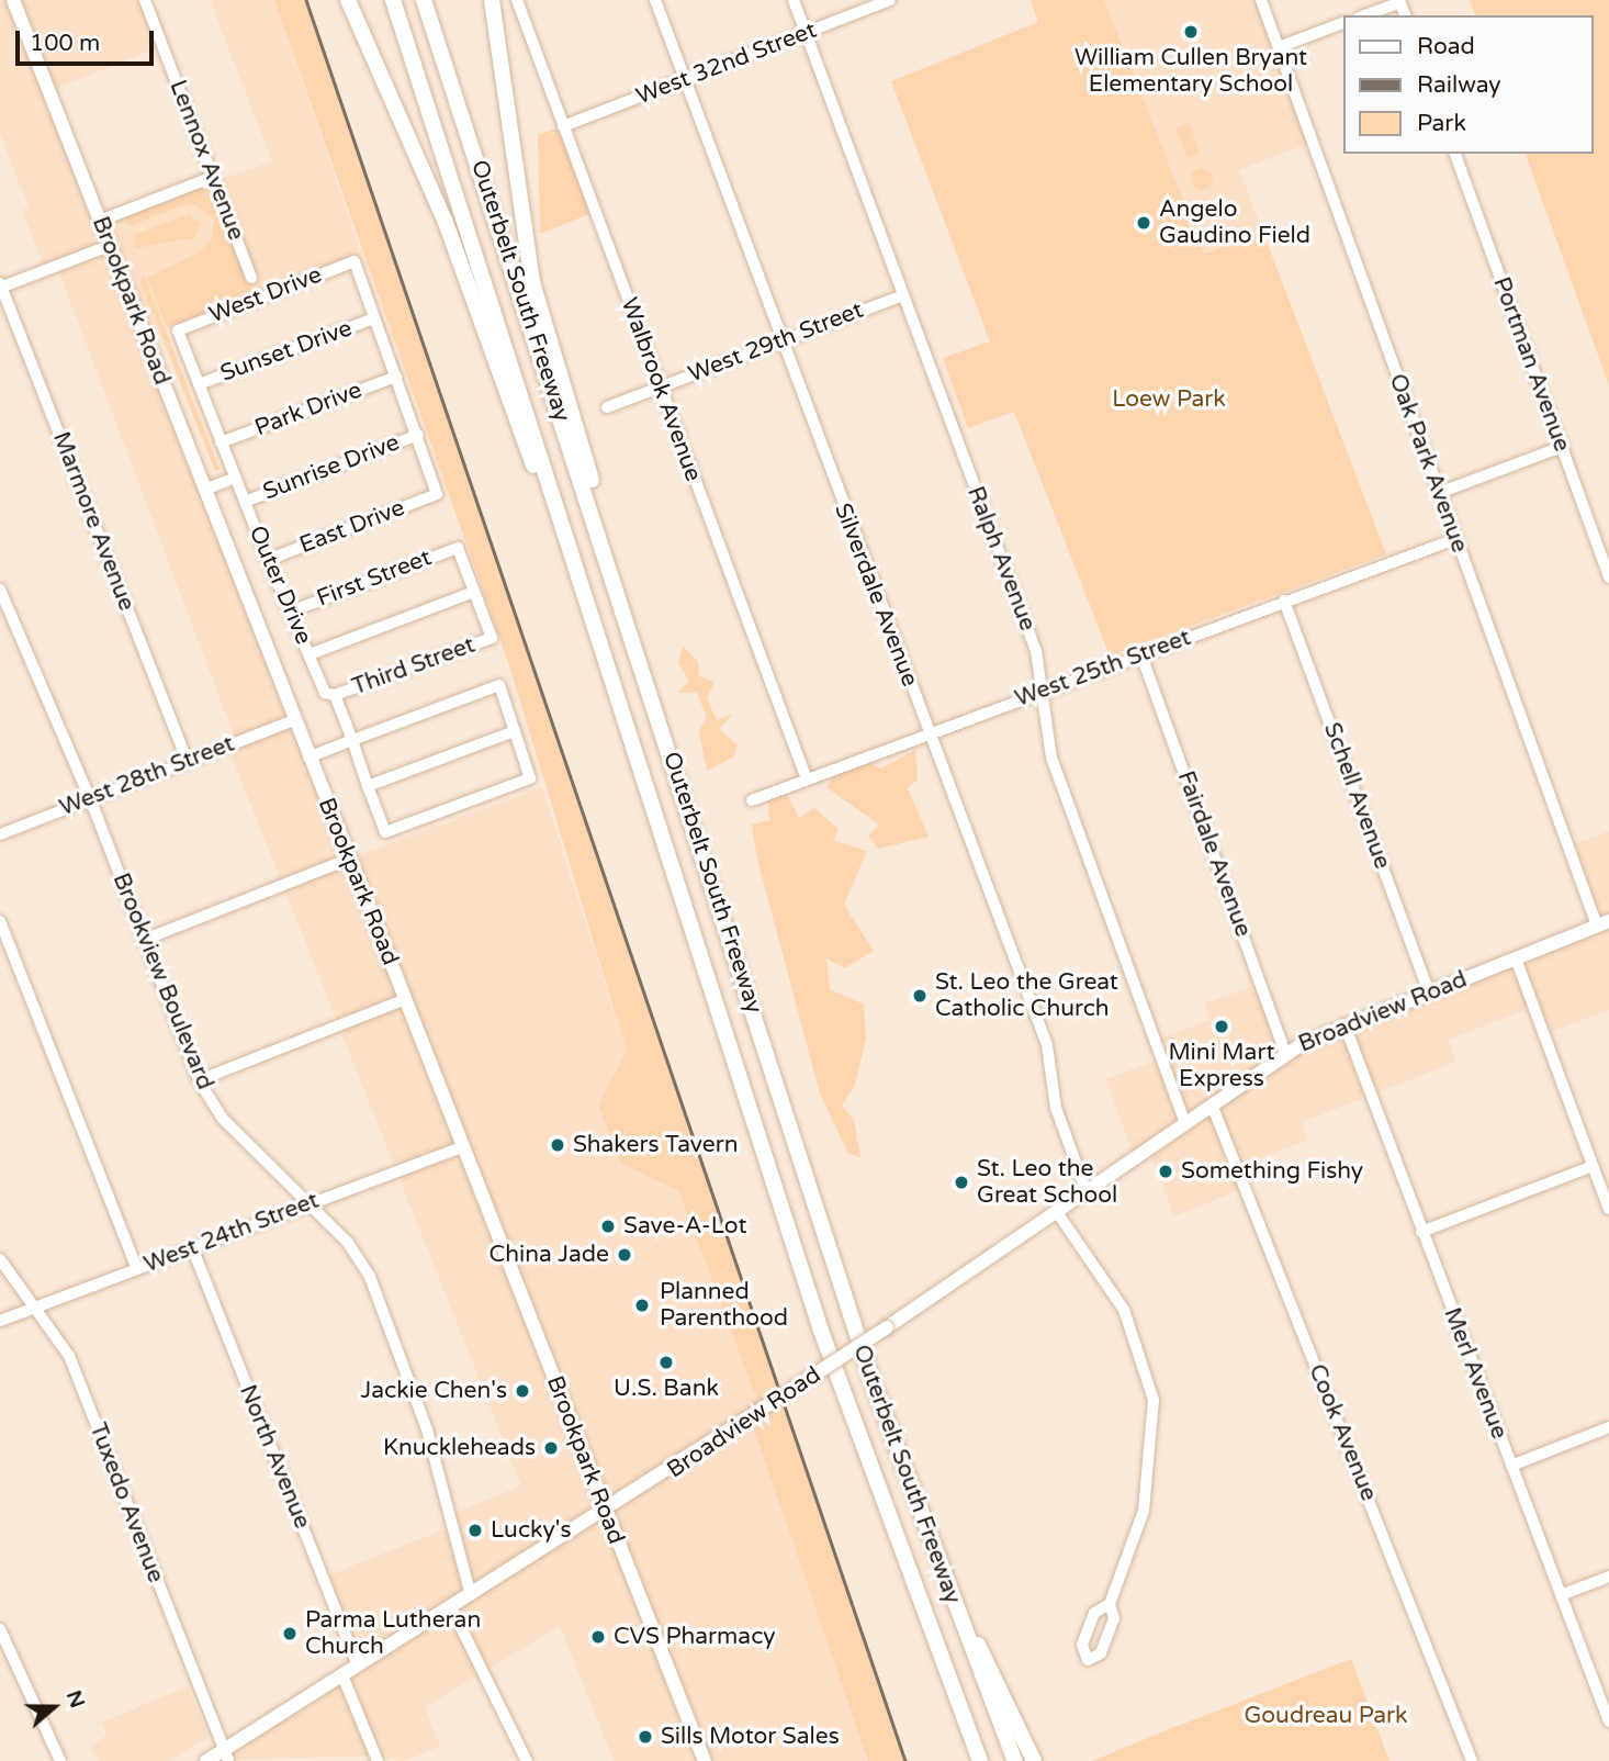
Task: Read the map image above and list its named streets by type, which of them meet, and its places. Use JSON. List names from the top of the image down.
{
  "streets": {
    "highway": ["Outerbelt South Freeway"],
    "main road": ["Brookpark Road", "Broadview Road"],
    "street": [
      "West 32nd Street",
      "Lennox Avenue",
      "West Drive",
      "West 29th Street",
      "Sunset Drive",
      "Portman Avenue",
      "Walbrook Avenue",
      "Park Drive",
      "Oak Park Avenue",
      "Sunrise Drive",
      "Marmore Avenue",
      "East Drive",
      "Ralph Avenue",
      "First Street",
      "Outer Drive",
      "Silverdale Avenue",
      "Third Street",
      "West 25th Street",
      "West 28th Street",
      "Schell Avenue",
      "Fairdale Avenue",
      "Brookview Boulevard",
      "West 24th Street",
      "Merl Avenue",
      "Cook Avenue",
      "North Avenue",
      "Tuxedo Avenue"
    ]
  },
  "crossings": [
    ["West 32nd Street", "Walbrook Avenue"],
    ["West 32nd Street", "Ralph Avenue"],
    ["West 32nd Street", "Silverdale Avenue"],
    ["West Drive", "Sunset Drive"],
    ["West Drive", "Outer Drive"],
    ["Brookpark Road", "West 28th Street"],
    ["Brookpark Road", "Broadview Road"],
    ["Brookpark Road", "West 24th Street"],
    ["West 29th Street", "Walbrook Avenue"],
    ["West 29th Street", "Ralph Avenue"],
    ["West 29th Street", "Silverdale Avenue"],
    ["Sunset Drive", "Outer Drive"],
    ["Walbrook Avenue", "West 25th Street"],
    ["Park Drive", "Outer Drive"],
    ["Oak Park Avenue", "West 25th Street"],
    ["Oak Park Avenue", "Broadview Road"],
    ["Sunrise Drive", "East Drive"],
    ["Sunrise Drive", "Outer Drive"],
    ["Marmore Avenue", "West 28th Street"],
    ["East Drive", "Outer Drive"],
    ["Ralph Avenue", "West 25th Street"],
    ["Ralph Avenue", "Broadview Road"],
    ["First Street", "Outer Drive"],
    ["First Street", "Third Street"],
    ["Outer Drive", "Third Street"],
    ["Silverdale Avenue", "West 25th Street"],
    ["Silverdale Avenue", "Broadview Road"],
    ["West 25th Street", "Schell Avenue"],
    ["West 25th Street", "Fairdale Avenue"],
    ["West 28th Street", "Brookview Boulevard"],
    ["Schell Avenue", "Broadview Road"],
    ["Fairdale Avenue", "Broadview Road"],
    ["Brookview Boulevard", "Broadview Road"],
    ["Brookview Boulevard", "West 24th Street"],
    ["Broadview Road", "Merl Avenue"],
    ["Broadview Road", "Cook Avenue"],
    ["Broadview Road", "North Avenue"],
    ["Broadview Road", "Tuxedo Avenue"],
    ["West 24th Street", "North Avenue"],
    ["West 24th Street", "Tuxedo Avenue"]
  ],
  "parks": ["Loew Park", "Goudreau Park"],
  "places": [
    "William Cullen Bryant Elementary School",
    "Angelo Gaudino Field",
    "St. Leo the Great Catholic Church",
    "Mini Mart Express",
    "Shakers Tavern",
    "Something Fishy",
    "St. Leo the Great School",
    "Save-A-Lot",
    "China Jade",
    "Planned Parenthood",
    "U.S. Bank",
    "Jackie Chen's",
    "Knuckleheads",
    "Lucky's",
    "Parma Lutheran Church",
    "CVS Pharmacy",
    "Sills Motor Sales"
  ],
  "legend": ["Road", "Railway", "Park"],
  "scale_bar": "100 m",
  "north": "right"
}
